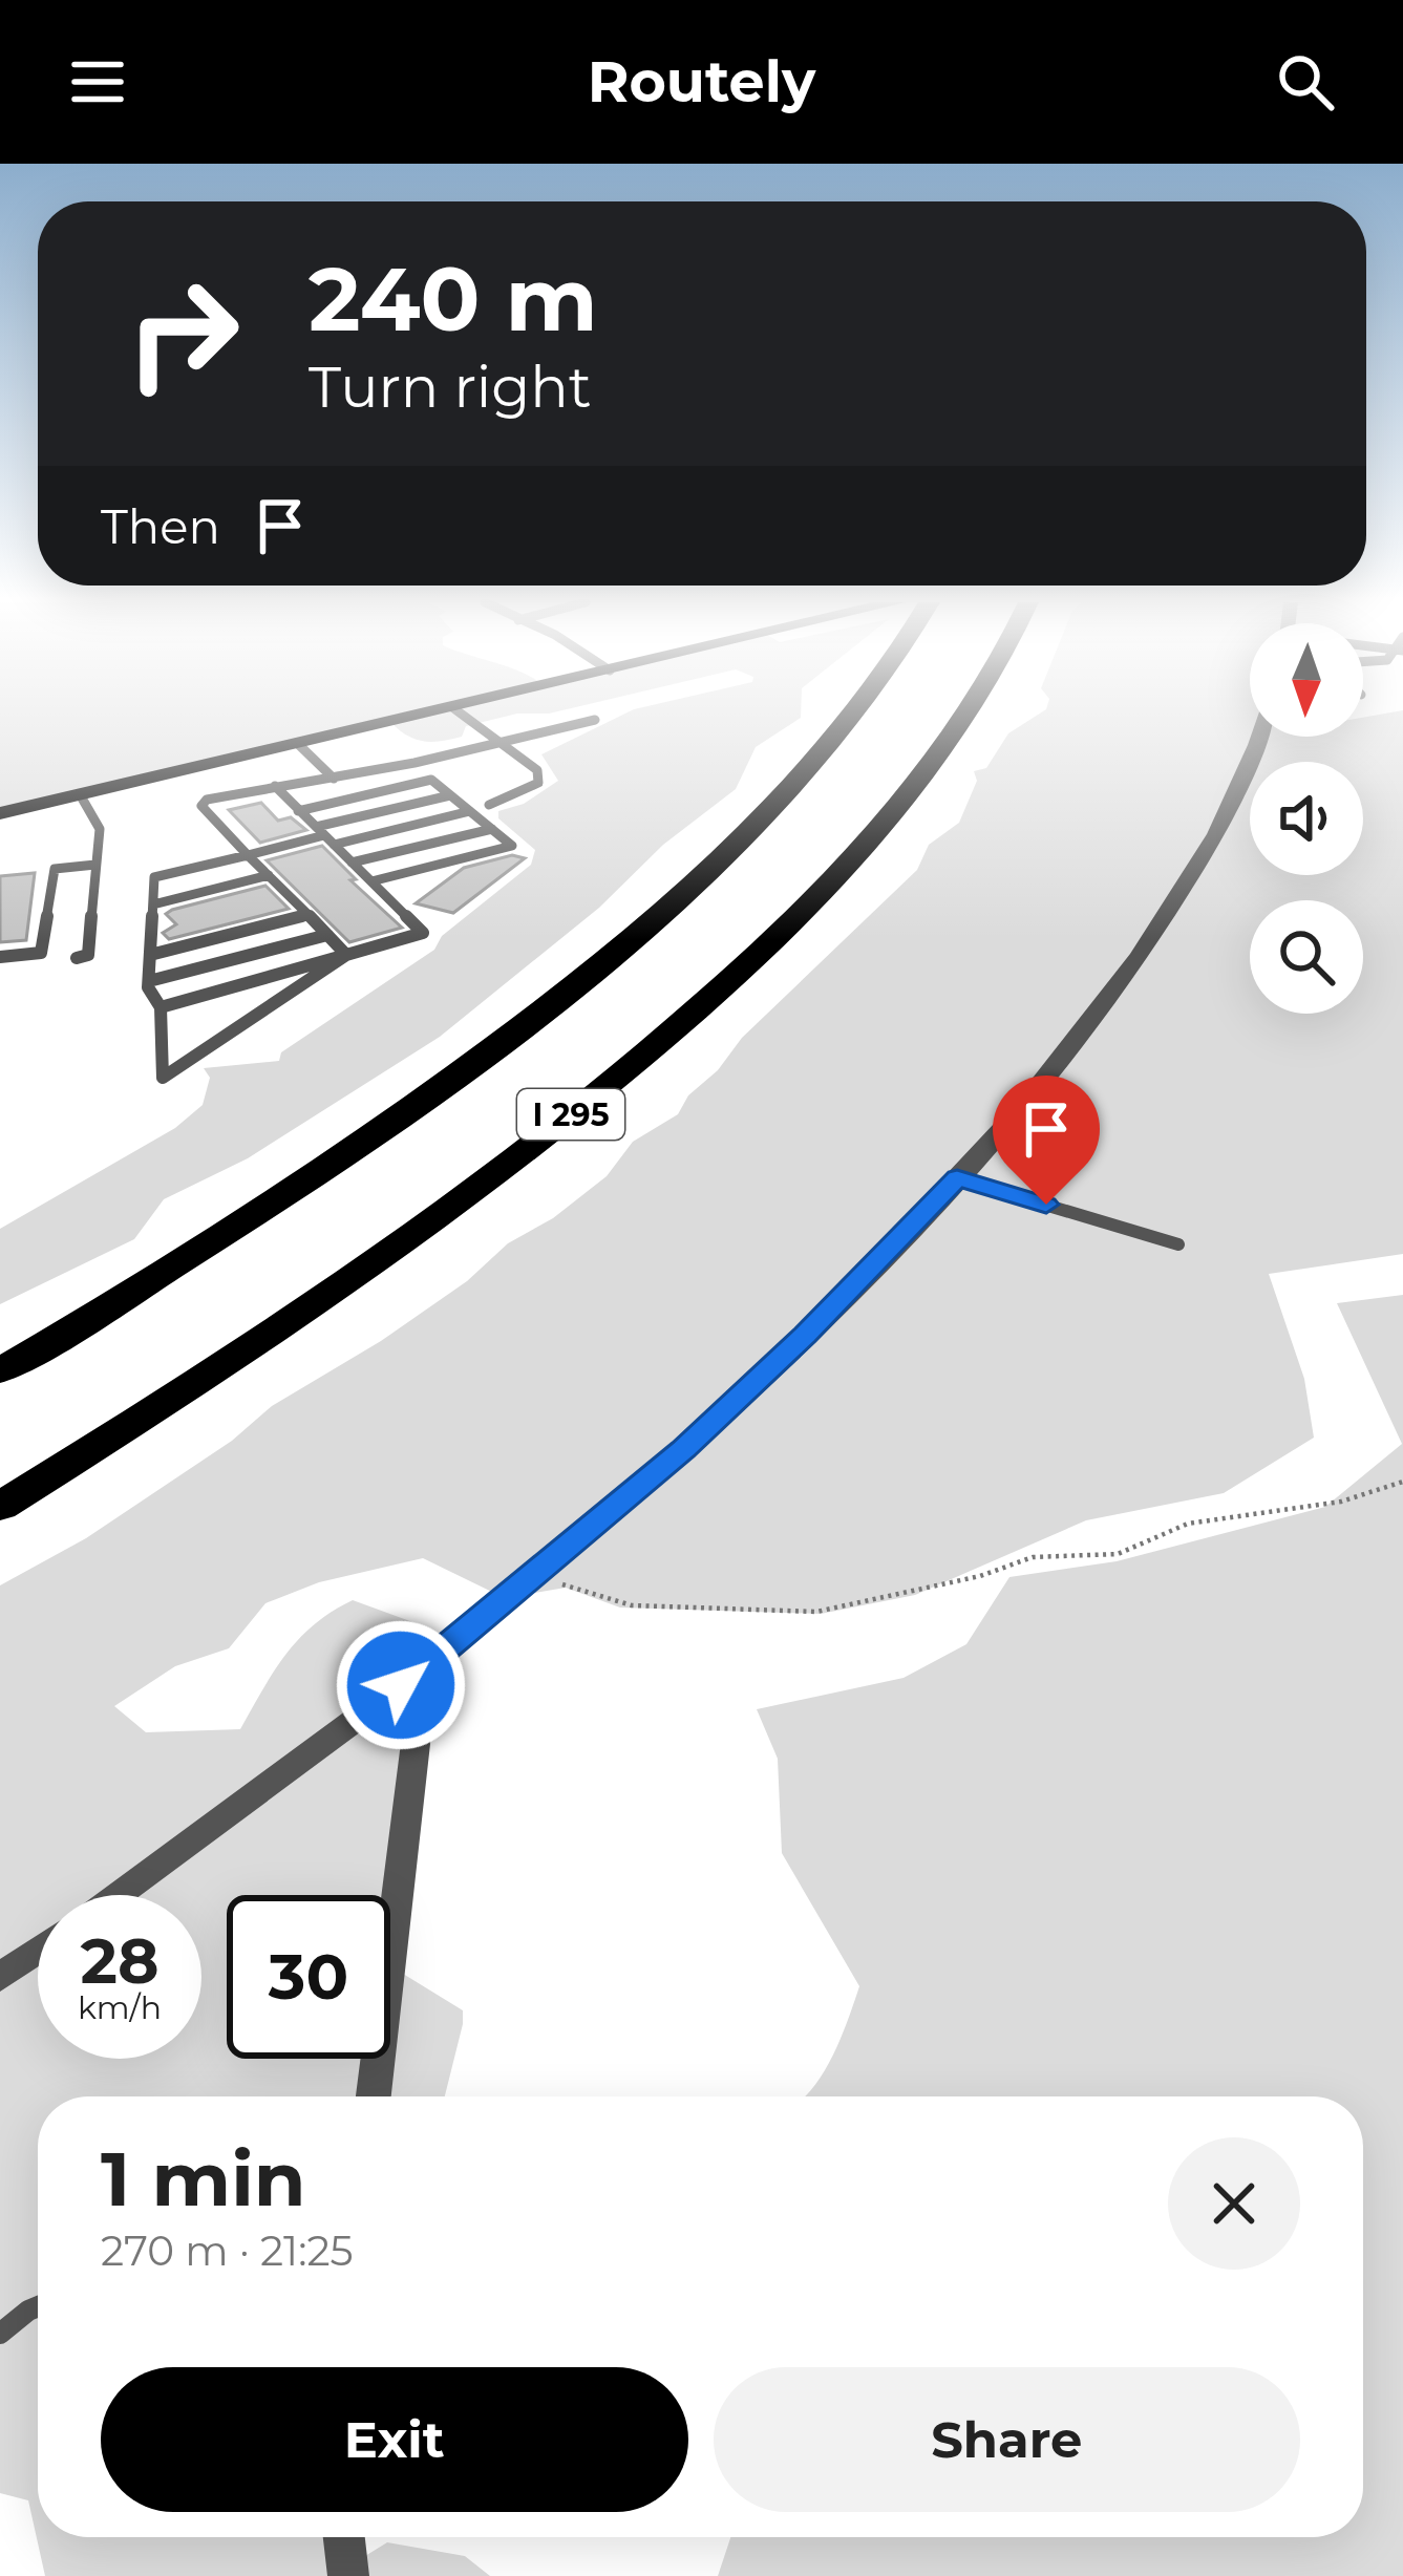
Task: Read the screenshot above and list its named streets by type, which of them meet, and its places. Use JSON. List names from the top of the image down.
{
  "streets": {
    "highway": ["I 295"]
  },
  "north": "bottom",
  "page": {
    "header": "Routely",
    "turn": ["240 m", "Turn right"],
    "then": "Then",
    "speed": "28 km/h",
    "limit": "30",
    "heading": ["1 min", "270 m · 21:25"],
    "buttons": ["Exit", "Share"]
  }
}
